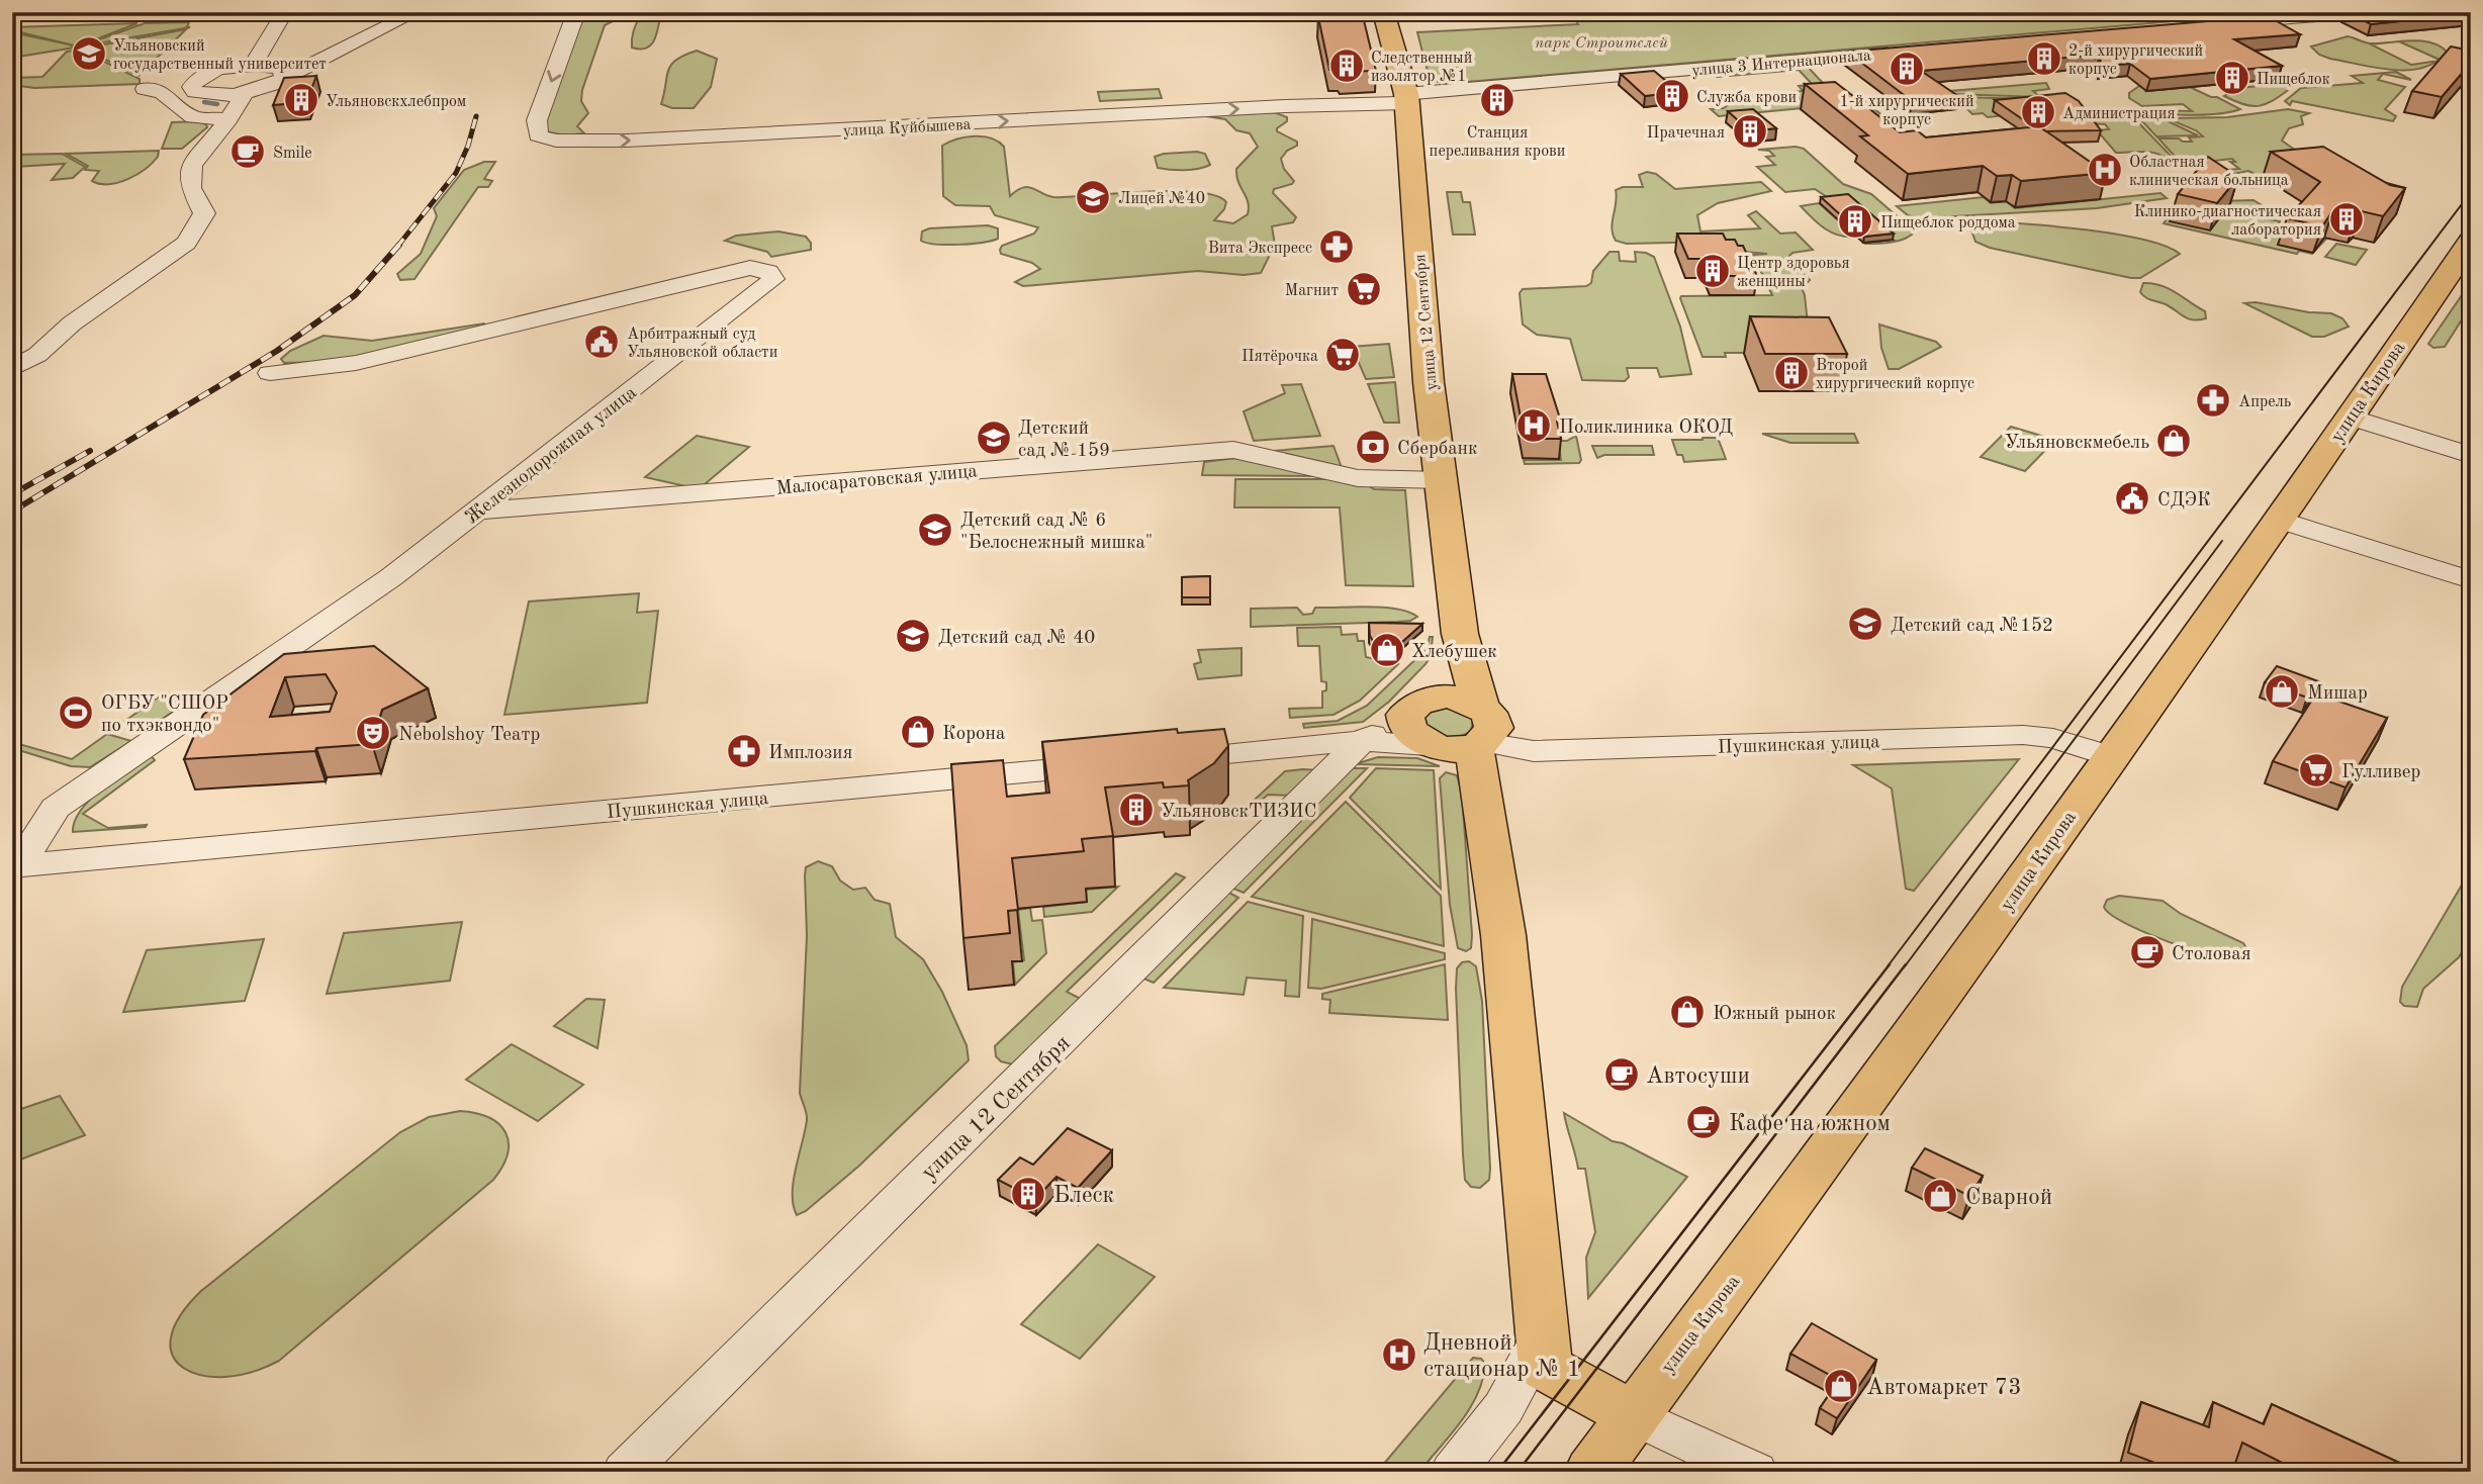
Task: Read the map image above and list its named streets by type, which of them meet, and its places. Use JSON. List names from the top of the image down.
{
  "streets": {
    "main road": ["улица 12 Сентября", "улица Кирова"],
    "street": [
      "улица 3 Интернационала",
      "улица Куйбышева",
      "Железнодорожная улица",
      "Малосаратовская улица",
      "Пушкинская улица"
    ]
  },
  "crossings": [
    ["улица 3 Интернационала", "улица Куйбышева"],
    ["улица 3 Интернационала", "улица 12 Сентября"],
    ["улица Куйбышева", "улица 12 Сентября"],
    ["улица 12 Сентября", "улица Кирова"],
    ["улица 12 Сентября", "Малосаратовская улица"],
    ["улица 12 Сентября", "Пушкинская улица"],
    ["улица Кирова", "Пушкинская улица"],
    ["Железнодорожная улица", "Малосаратовская улица"],
    ["Железнодорожная улица", "Пушкинская улица"]
  ],
  "one_way": ["улица Куйбышева"],
  "parks": ["парк Строителей"],
  "places": {
    "school or university": [
      "Ульяновский государственный университет",
      "Лицей №40",
      "Детский сад № 159",
      "Детский сад № 6 \"Белоснежный мишка\"",
      "Детский сад №152",
      "Детский сад № 40"
    ],
    "building": [
      "2-й хирургический корпус",
      "Следственный изолятор №1",
      "1-й хирургический корпус",
      "Пищеблок",
      "Служба крови",
      "Ульяновскхлебпром",
      "Станция переливания крови",
      "Администрация",
      "Прачечная",
      "Клинико-диагностическая лаборатория",
      "Пищеблок роддома",
      "Центр здоровья женщины",
      "Второй хирургический корпус",
      "УльяновскТИЗИС",
      "Блеск"
    ],
    "cafe": [
      "Smile",
      "Столовая",
      "Автосуши",
      "Кафе на южном"
    ],
    "hospital": ["Областная клиническая больница", "Поликлиника ОКОД", "Дневной стационар № 1"],
    "pharmacy": ["Вита Экспресс", "Апрель", "Имплозия"],
    "supermarket": ["Магнит", "Пятёрочка", "Гулливер"],
    "public building": ["Арбитражный суд Ульяновской области", "СДЭК"],
    "shop": [
      "Ульяновскмебель",
      "Хлебушек",
      "Мишар",
      "Корона",
      "Южный рынок",
      "Сварной",
      "Автомаркет 73"
    ],
    "bank": ["Сбербанк"],
    "sports": ["ОГБУ \"СШОР по тхэквондо\""],
    "theatre": ["Nebolshoy Театр"]
  }
}
